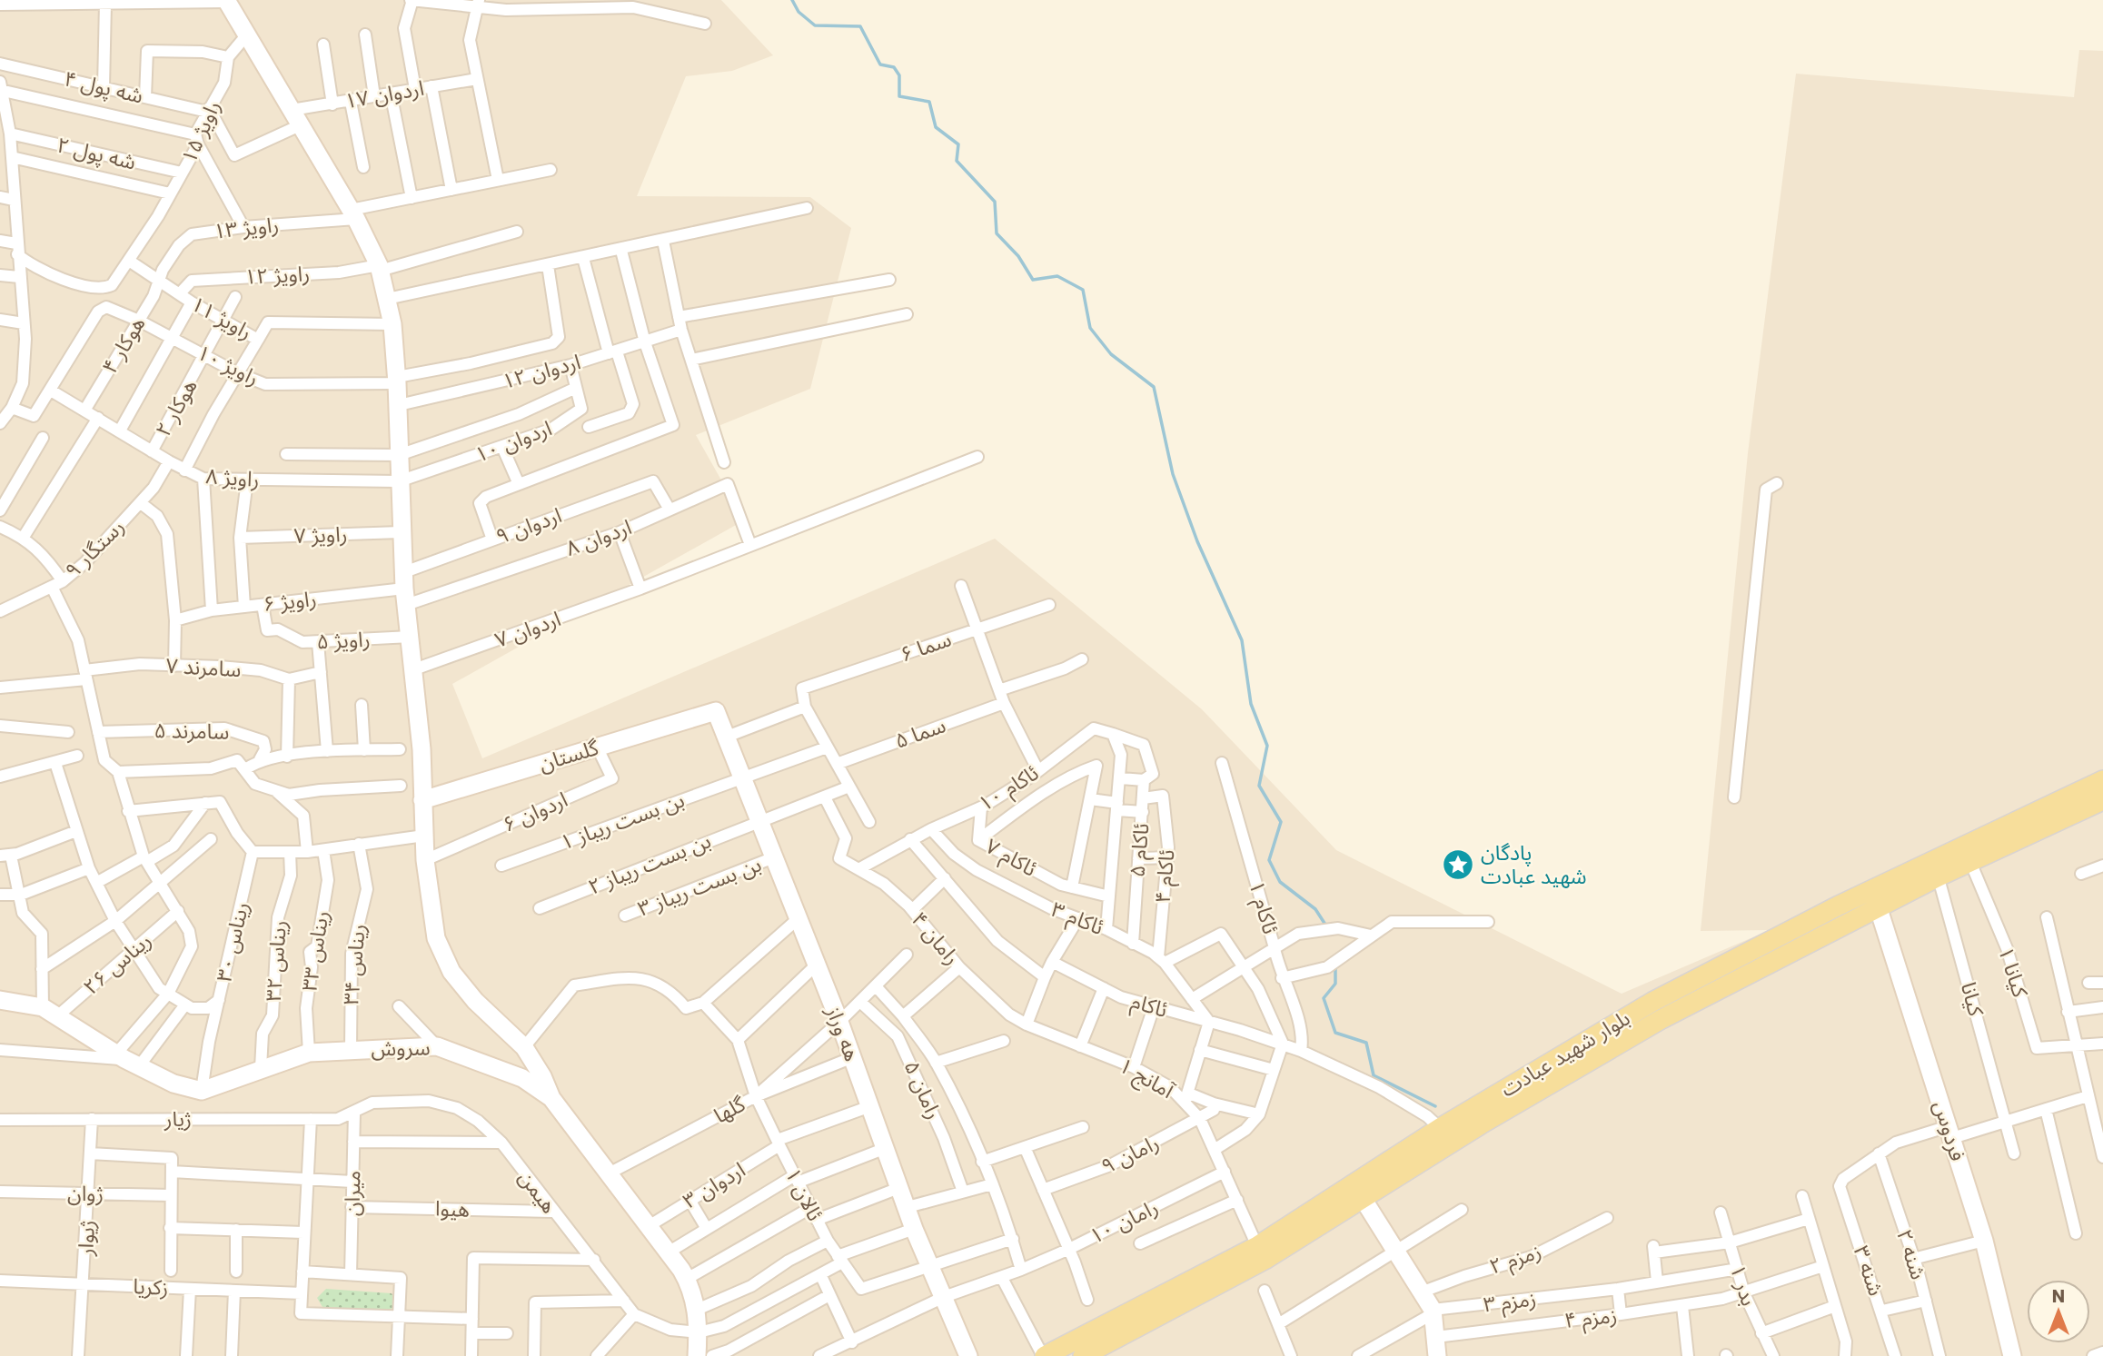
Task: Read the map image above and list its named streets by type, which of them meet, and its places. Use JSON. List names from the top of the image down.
{
  "streets": {
    "main road": ["بلوار شهید عبادت"],
    "street": [
      "شه پول ۴",
      "اردوان ۱۷",
      "راویژ ۱۵",
      "شه پول ۲",
      "راویژ ۱۳",
      "راویژ ۱۲",
      "راویژ ۱۱",
      "هوکار ۴",
      "راویژ ۱۰",
      "اردوان ۱۲",
      "هوکار ۲",
      "اردوان ۱۰",
      "راویژ ۸",
      "اردوان ۹",
      "راویژ ۷",
      "اردوان ۸",
      "رستگار ۹",
      "راویژ ۶",
      "اردوان ۷",
      "راویژ ۵",
      "سما ۶",
      "سامرند ۷",
      "سامرند ۵",
      "سما ۵",
      "گلستان",
      "ئاکام ۱۰",
      "اردوان ۶",
      "بن بست ریباز ۱",
      "ئاکام ۵",
      "ئاکام ۷",
      "بن بست ریباز ۲",
      "ئاکام ۴",
      "بن بست ریباز ۳",
      "ئاکام ۱",
      "ئاکام ۳",
      "رامان ۴",
      "ریناس ۳۰",
      "ریناس ۳۳",
      "ریناس ۳۲",
      "ریناس ۲۶",
      "ریناس ۳۴",
      "کیانا ۱",
      "کیانا",
      "ئاکام",
      "هه وراز",
      "سروش",
      "آمانج ۱",
      "رامان ۵",
      "گلها",
      "ژیار",
      "فردوس",
      "رامان ۹",
      "اردوان ۳",
      "هیمن",
      "ژوان",
      "میران",
      "ئالان ۱",
      "هیوا",
      "رامان ۱۰",
      "ژیوار",
      "شنه ۲",
      "زمزم ۲",
      "شنه ۳",
      "بدر ۱",
      "زکریا",
      "زمزم ۳",
      "زمزم ۴"
    ]
  },
  "crossings": [
    ["شه پول ۴", "اردوان ۱۷"],
    ["شه پول ۴", "راویژ ۱۵"],
    ["اردوان ۱۷", "راویژ ۱۵"],
    ["راویژ ۱۵", "شه پول ۲"],
    ["راویژ ۱۵", "راویژ ۱۱"],
    ["راویژ ۱۳", "راویژ ۱۱"],
    ["راویژ ۱۳", "هوکار ۴"],
    ["راویژ ۱۲", "راویژ ۱۱"],
    ["راویژ ۱۱", "هوکار ۴"],
    ["راویژ ۱۱", "هوکار ۲"],
    ["هوکار ۴", "راویژ ۱۰"],
    ["هوکار ۴", "راویژ ۸"],
    ["راویژ ۱۰", "هوکار ۲"],
    ["راویژ ۱۰", "راویژ ۸"],
    ["اردوان ۱۲", "اردوان ۱۰"],
    ["هوکار ۲", "راویژ ۸"],
    ["اردوان ۱۰", "راویژ ۸"],
    ["راویژ ۸", "رستگار ۹"],
    ["اردوان ۹", "اردوان ۸"],
    ["اردوان ۹", "راویژ ۶"],
    ["اردوان ۸", "راویژ ۶"],
    ["اردوان ۸", "اردوان ۷"],
    ["راویژ ۶", "راویژ ۵"],
    ["گلستان", "اردوان ۶"],
    ["گلستان", "هه وراز"],
    ["ئاکام ۱۰", "ئاکام ۵"],
    ["ئاکام ۱۰", "ئاکام ۷"],
    ["ئاکام ۱۰", "ئاکام ۳"],
    ["ئاکام ۱۰", "رامان ۴"],
    ["بن بست ریباز ۱", "هه وراز"],
    ["ئاکام ۵", "ئاکام ۴"],
    ["ئاکام ۵", "ئاکام ۳"],
    ["بن بست ریباز ۲", "رامان ۴"],
    ["بن بست ریباز ۲", "هه وراز"],
    ["ئاکام ۴", "ئاکام ۳"],
    ["بن بست ریباز ۳", "هه وراز"],
    ["ئاکام ۱", "ئاکام"],
    ["ئاکام ۳", "ئاکام"],
    ["رامان ۴", "آمانج ۱"],
    ["ریناس ۳۰", "سروش"],
    ["ریناس ۳۳", "سروش"],
    ["ریناس ۳۲", "سروش"],
    ["ریناس ۳۴", "سروش"],
    ["کیانا ۱", "بلوار شهید عبادت"],
    ["کیانا", "بلوار شهید عبادت"],
    ["ئاکام", "بلوار شهید عبادت"],
    ["هه وراز", "گلها"],
    ["هه وراز", "اردوان ۳"],
    ["هه وراز", "ئالان ۱"],
    ["هه وراز", "رامان ۱۰"],
    ["سروش", "گلها"],
    ["سروش", "اردوان ۳"],
    ["بلوار شهید عبادت", "آمانج ۱"],
    ["بلوار شهید عبادت", "فردوس"],
    ["آمانج ۱", "رامان ۹"],
    ["آمانج ۱", "رامان ۱۰"],
    ["گلها", "ئالان ۱"],
    ["ژیار", "هیمن"],
    ["ژیار", "میران"],
    ["ژیار", "ژیوار"],
    ["اردوان ۳", "ئالان ۱"],
    ["هیمن", "میران"],
    ["هیمن", "هیوا"],
    ["ژوان", "ژیوار"],
    ["میران", "هیوا"],
    ["ژیوار", "زکریا"],
    ["شنه ۲", "شنه ۳"],
    ["بدر ۱", "زمزم ۳"],
    ["بدر ۱", "زمزم ۴"]
  ],
  "places": {
    "place": ["پادگان شهید عبادت"]
  },
  "north": "top"
}
